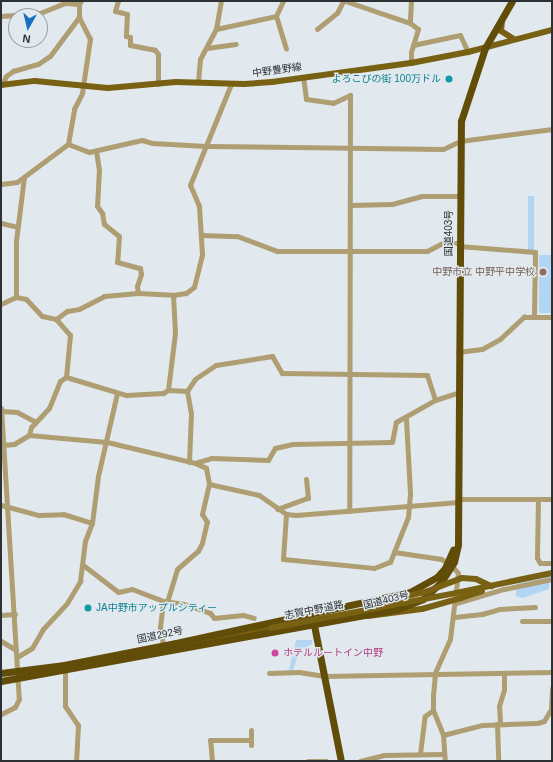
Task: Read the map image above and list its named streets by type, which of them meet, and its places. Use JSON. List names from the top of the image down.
{
  "streets": {
    "highway": ["国道403号", "国道292号"],
    "main road": ["中野豊野線", "志賀中野道路"]
  },
  "crossings": [
    ["中野豊野線", "国道403号"],
    ["国道403号", "国道292号"],
    ["志賀中野道路", "国道292号"]
  ],
  "places": [
    "よろこびの街 100万ドル",
    "中野市立 中野平中学校",
    "JA中野市アップルシティー",
    "ホテルルートイン中野"
  ],
  "north": "bottom"
}
